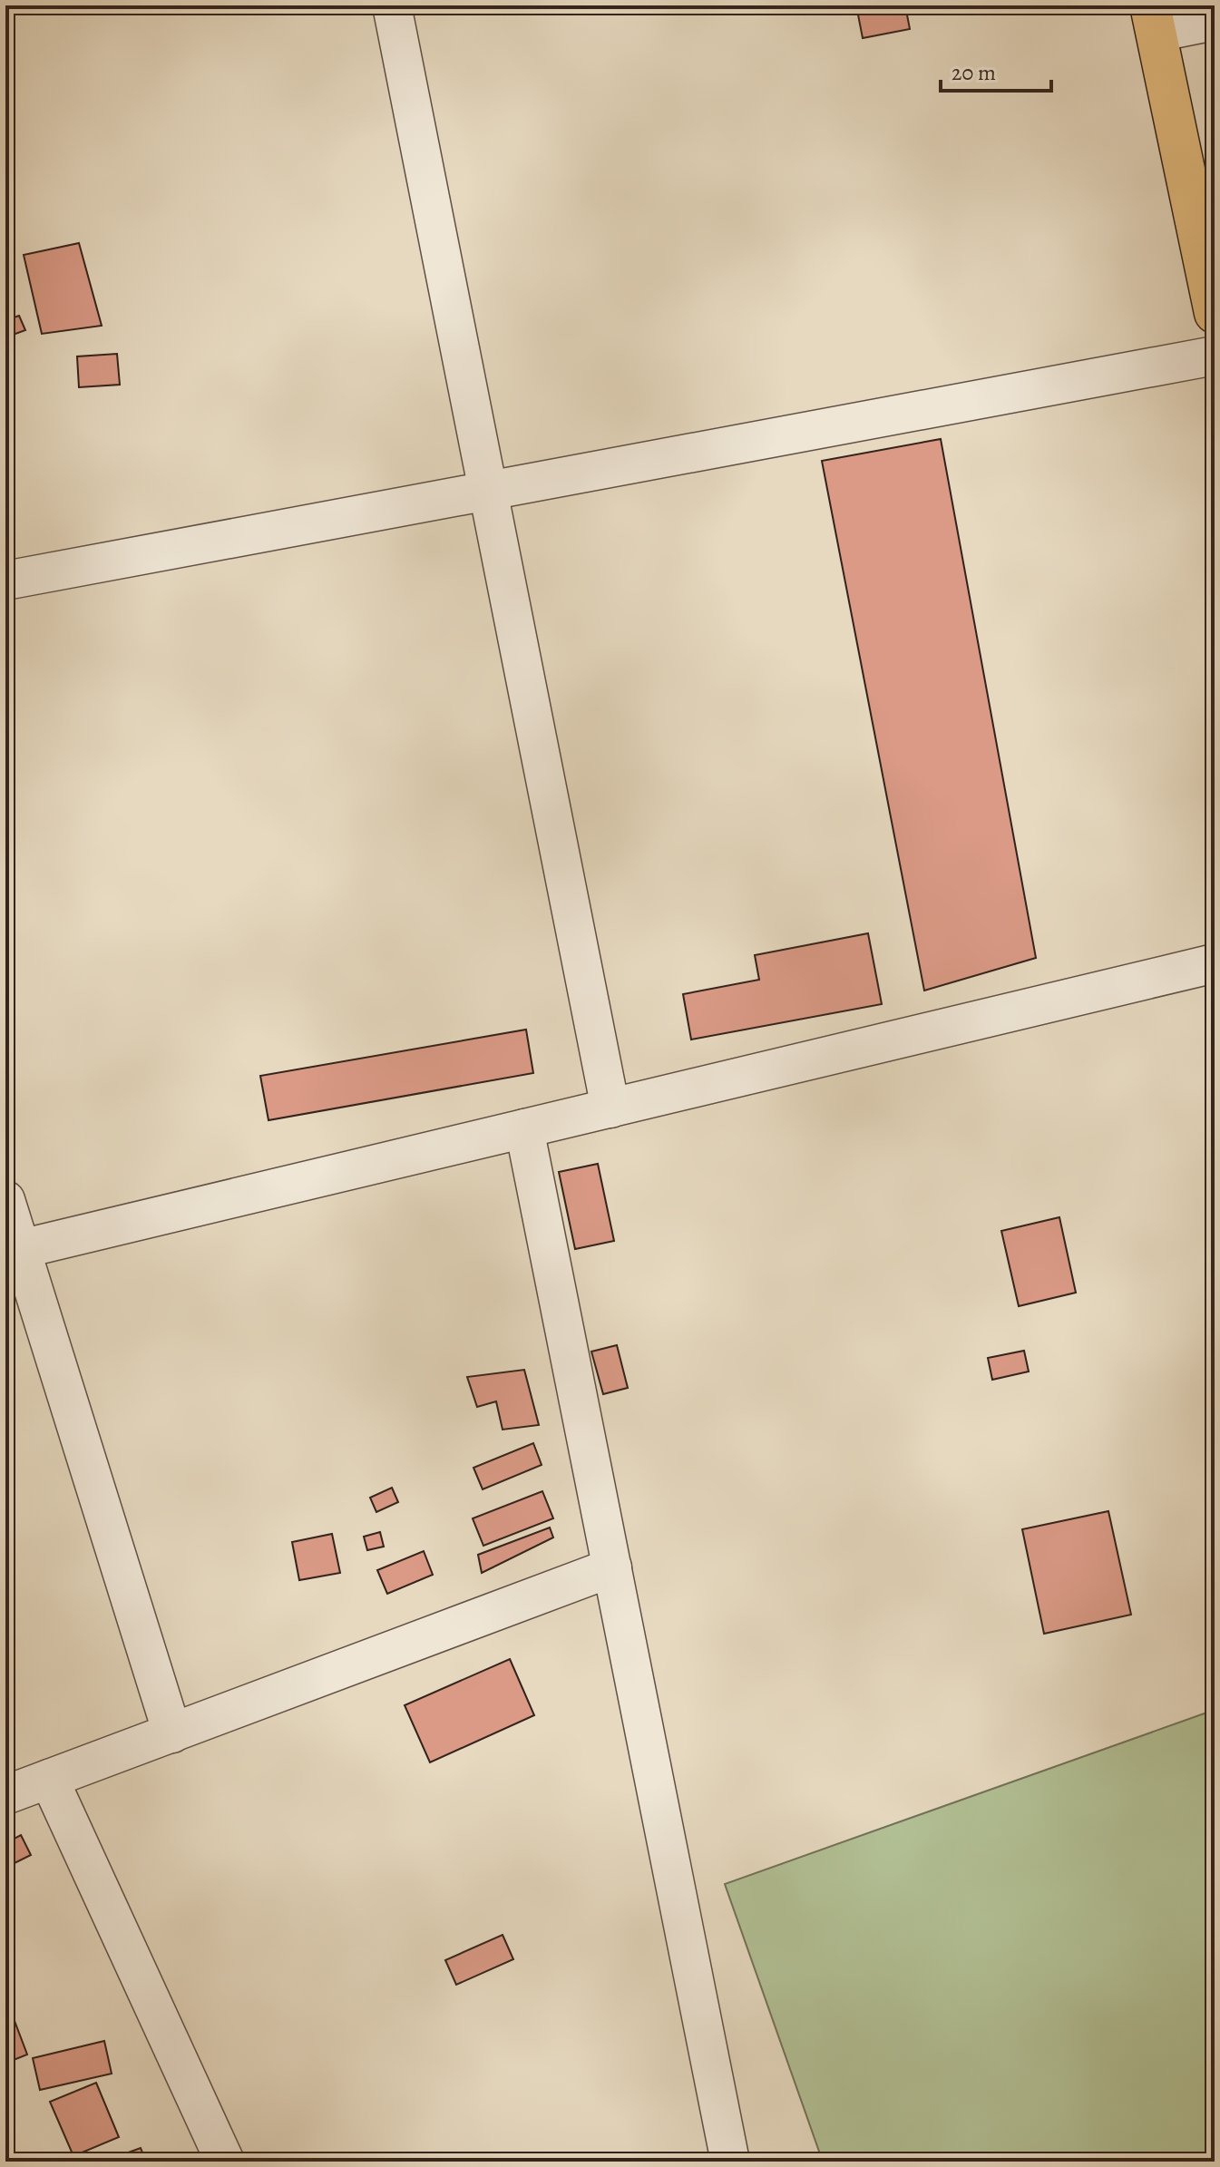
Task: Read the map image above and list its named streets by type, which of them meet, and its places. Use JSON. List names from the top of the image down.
{
  "scale_bar": "20 m"
}
